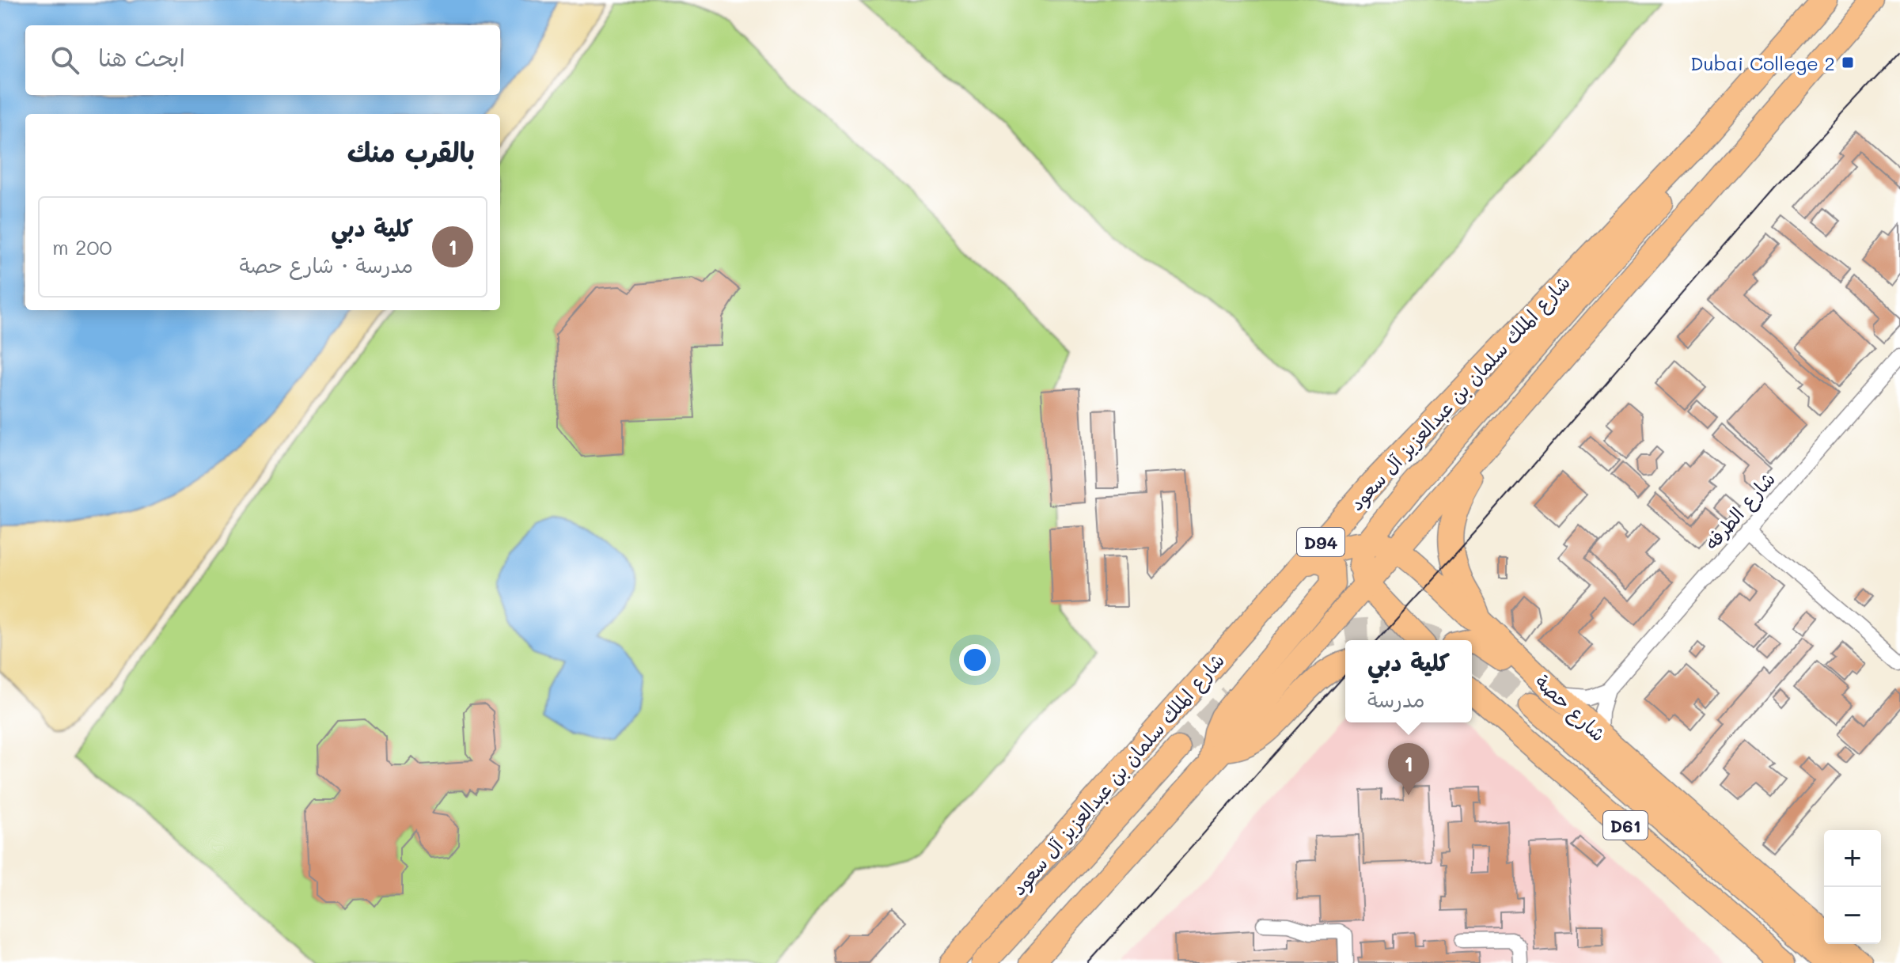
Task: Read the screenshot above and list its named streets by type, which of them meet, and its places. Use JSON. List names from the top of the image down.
{
  "streets": {
    "main road": [
      "شارع الملك سلمان بن عبدالعزيز آل سعود",
      "D94",
      "شارع حصة",
      "D61"
    ],
    "street": ["شارع الطرفه"]
  },
  "crossings": [
    ["شارع الطرفه", "شارع حصة"]
  ],
  "places": {
    "transit": ["Dubai College 2"]
  },
  "page": {
    "search": "ابحث هنا",
    "heading": "بالقرب منك",
    "list": [
      {
        "mark": "1",
        "name": "كلية دبي",
        "note": "مدرسة · شارع حصة",
        "value": "200 m"
      }
    ],
    "popup": ["كلية دبي", "مدرسة"],
    "pins": "1",
    "map_buttons": ["+", "−"]
  }
}
